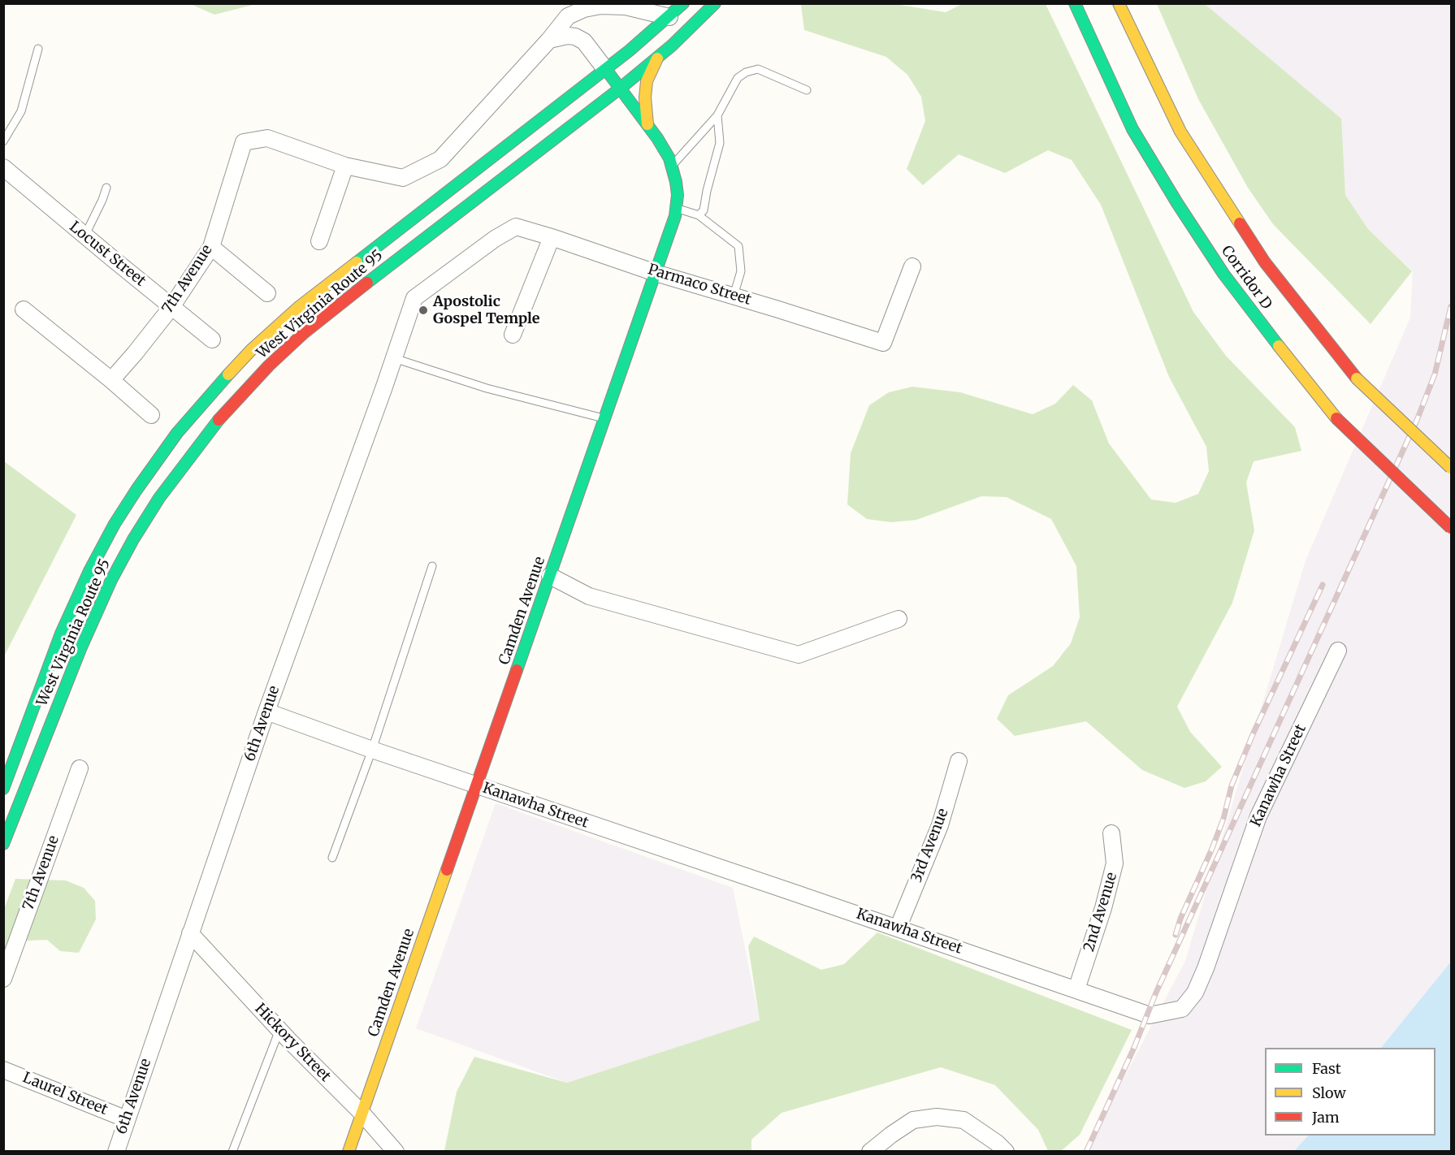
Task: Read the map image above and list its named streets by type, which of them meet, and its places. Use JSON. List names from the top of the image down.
{
  "streets": {
    "main road": ["Corridor D", "West Virginia Route 95", "Camden Avenue"],
    "street": [
      "Locust Street",
      "7th Avenue",
      "Parmaco Street",
      "6th Avenue",
      "Kanawha Street",
      "3rd Avenue",
      "2nd Avenue",
      "Hickory Street",
      "Laurel Street"
    ]
  },
  "crossings": [
    ["Locust Street", "7th Avenue"],
    ["Parmaco Street", "Camden Avenue"],
    ["Parmaco Street", "6th Avenue"],
    ["West Virginia Route 95", "Camden Avenue"],
    ["Camden Avenue", "Kanawha Street"],
    ["Camden Avenue", "Hickory Street"],
    ["6th Avenue", "Kanawha Street"],
    ["6th Avenue", "Hickory Street"],
    ["6th Avenue", "Laurel Street"],
    ["Kanawha Street", "3rd Avenue"],
    ["Kanawha Street", "2nd Avenue"]
  ],
  "places": ["Apostolic Gospel Temple"],
  "legend": ["Fast", "Slow", "Jam"]
}
